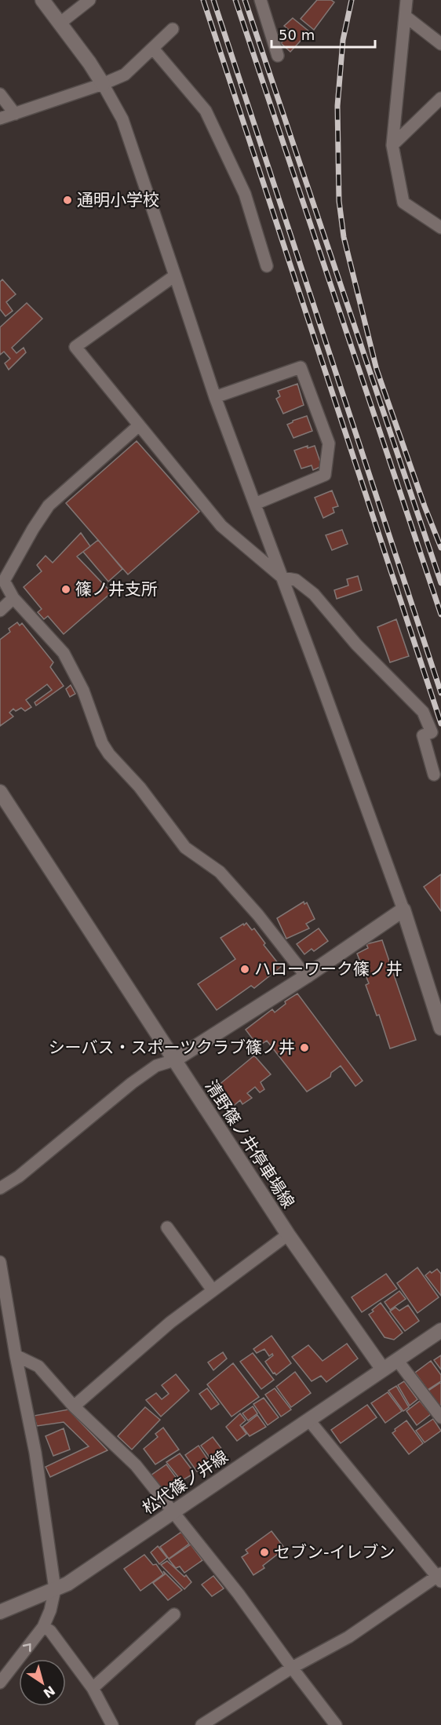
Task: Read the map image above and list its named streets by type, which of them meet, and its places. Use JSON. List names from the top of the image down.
{
  "streets": {
    "main road": ["清野篠ノ井停車場線", "松代篠ノ井線"]
  },
  "crossings": [
    ["清野篠ノ井停車場線", "松代篠ノ井線"]
  ],
  "places": [
    "通明小学校",
    "篠ノ井支所",
    "ハローワーク篠ノ井",
    "シーバス・スポーツクラブ篠ノ井",
    "セブン-イレブン"
  ],
  "scale_bar": "50 m",
  "north": "bottom right"
}
